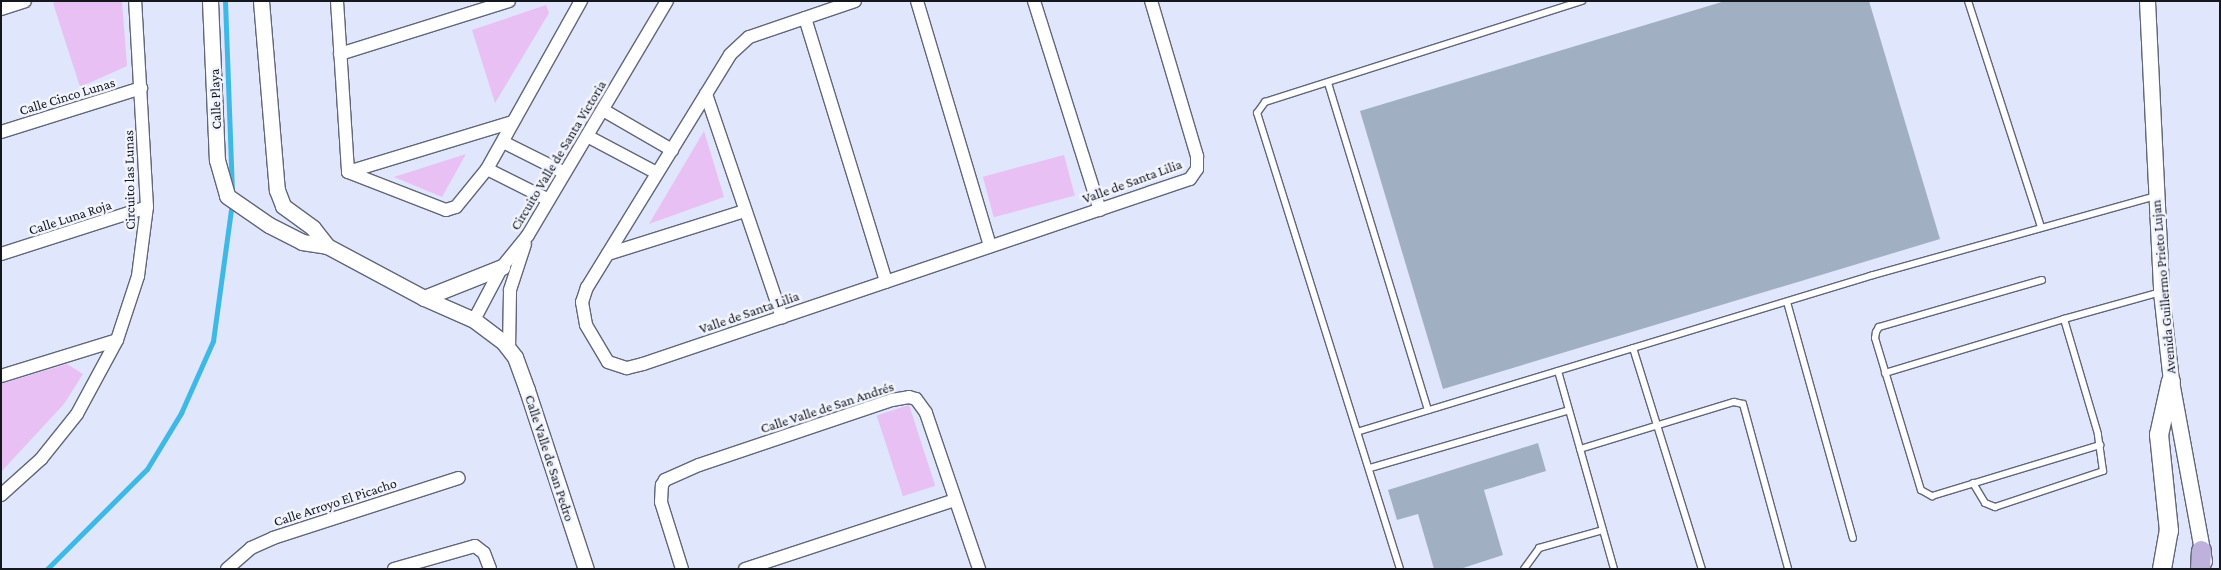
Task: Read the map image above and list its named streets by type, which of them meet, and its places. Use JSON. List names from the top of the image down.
{
  "streets": {
    "street": [
      "Calle Cinco Lunas",
      "Calle Playa",
      "Circuito Valle de Santa Victoria",
      "Circuito las Lunas",
      "Valle de Santa Lilia",
      "Calle Luna Roja",
      "Avenida Guillermo Prieto Lujan",
      "Calle Valle de San Andrés",
      "Calle Valle de San Pedro",
      "Calle Arroyo El Picacho"
    ]
  },
  "crossings": [
    ["Calle Cinco Lunas", "Circuito las Lunas"],
    ["Calle Playa", "Calle Valle de San Pedro"],
    ["Circuito Valle de Santa Victoria", "Calle Valle de San Pedro"],
    ["Circuito las Lunas", "Calle Luna Roja"]
  ]
}
